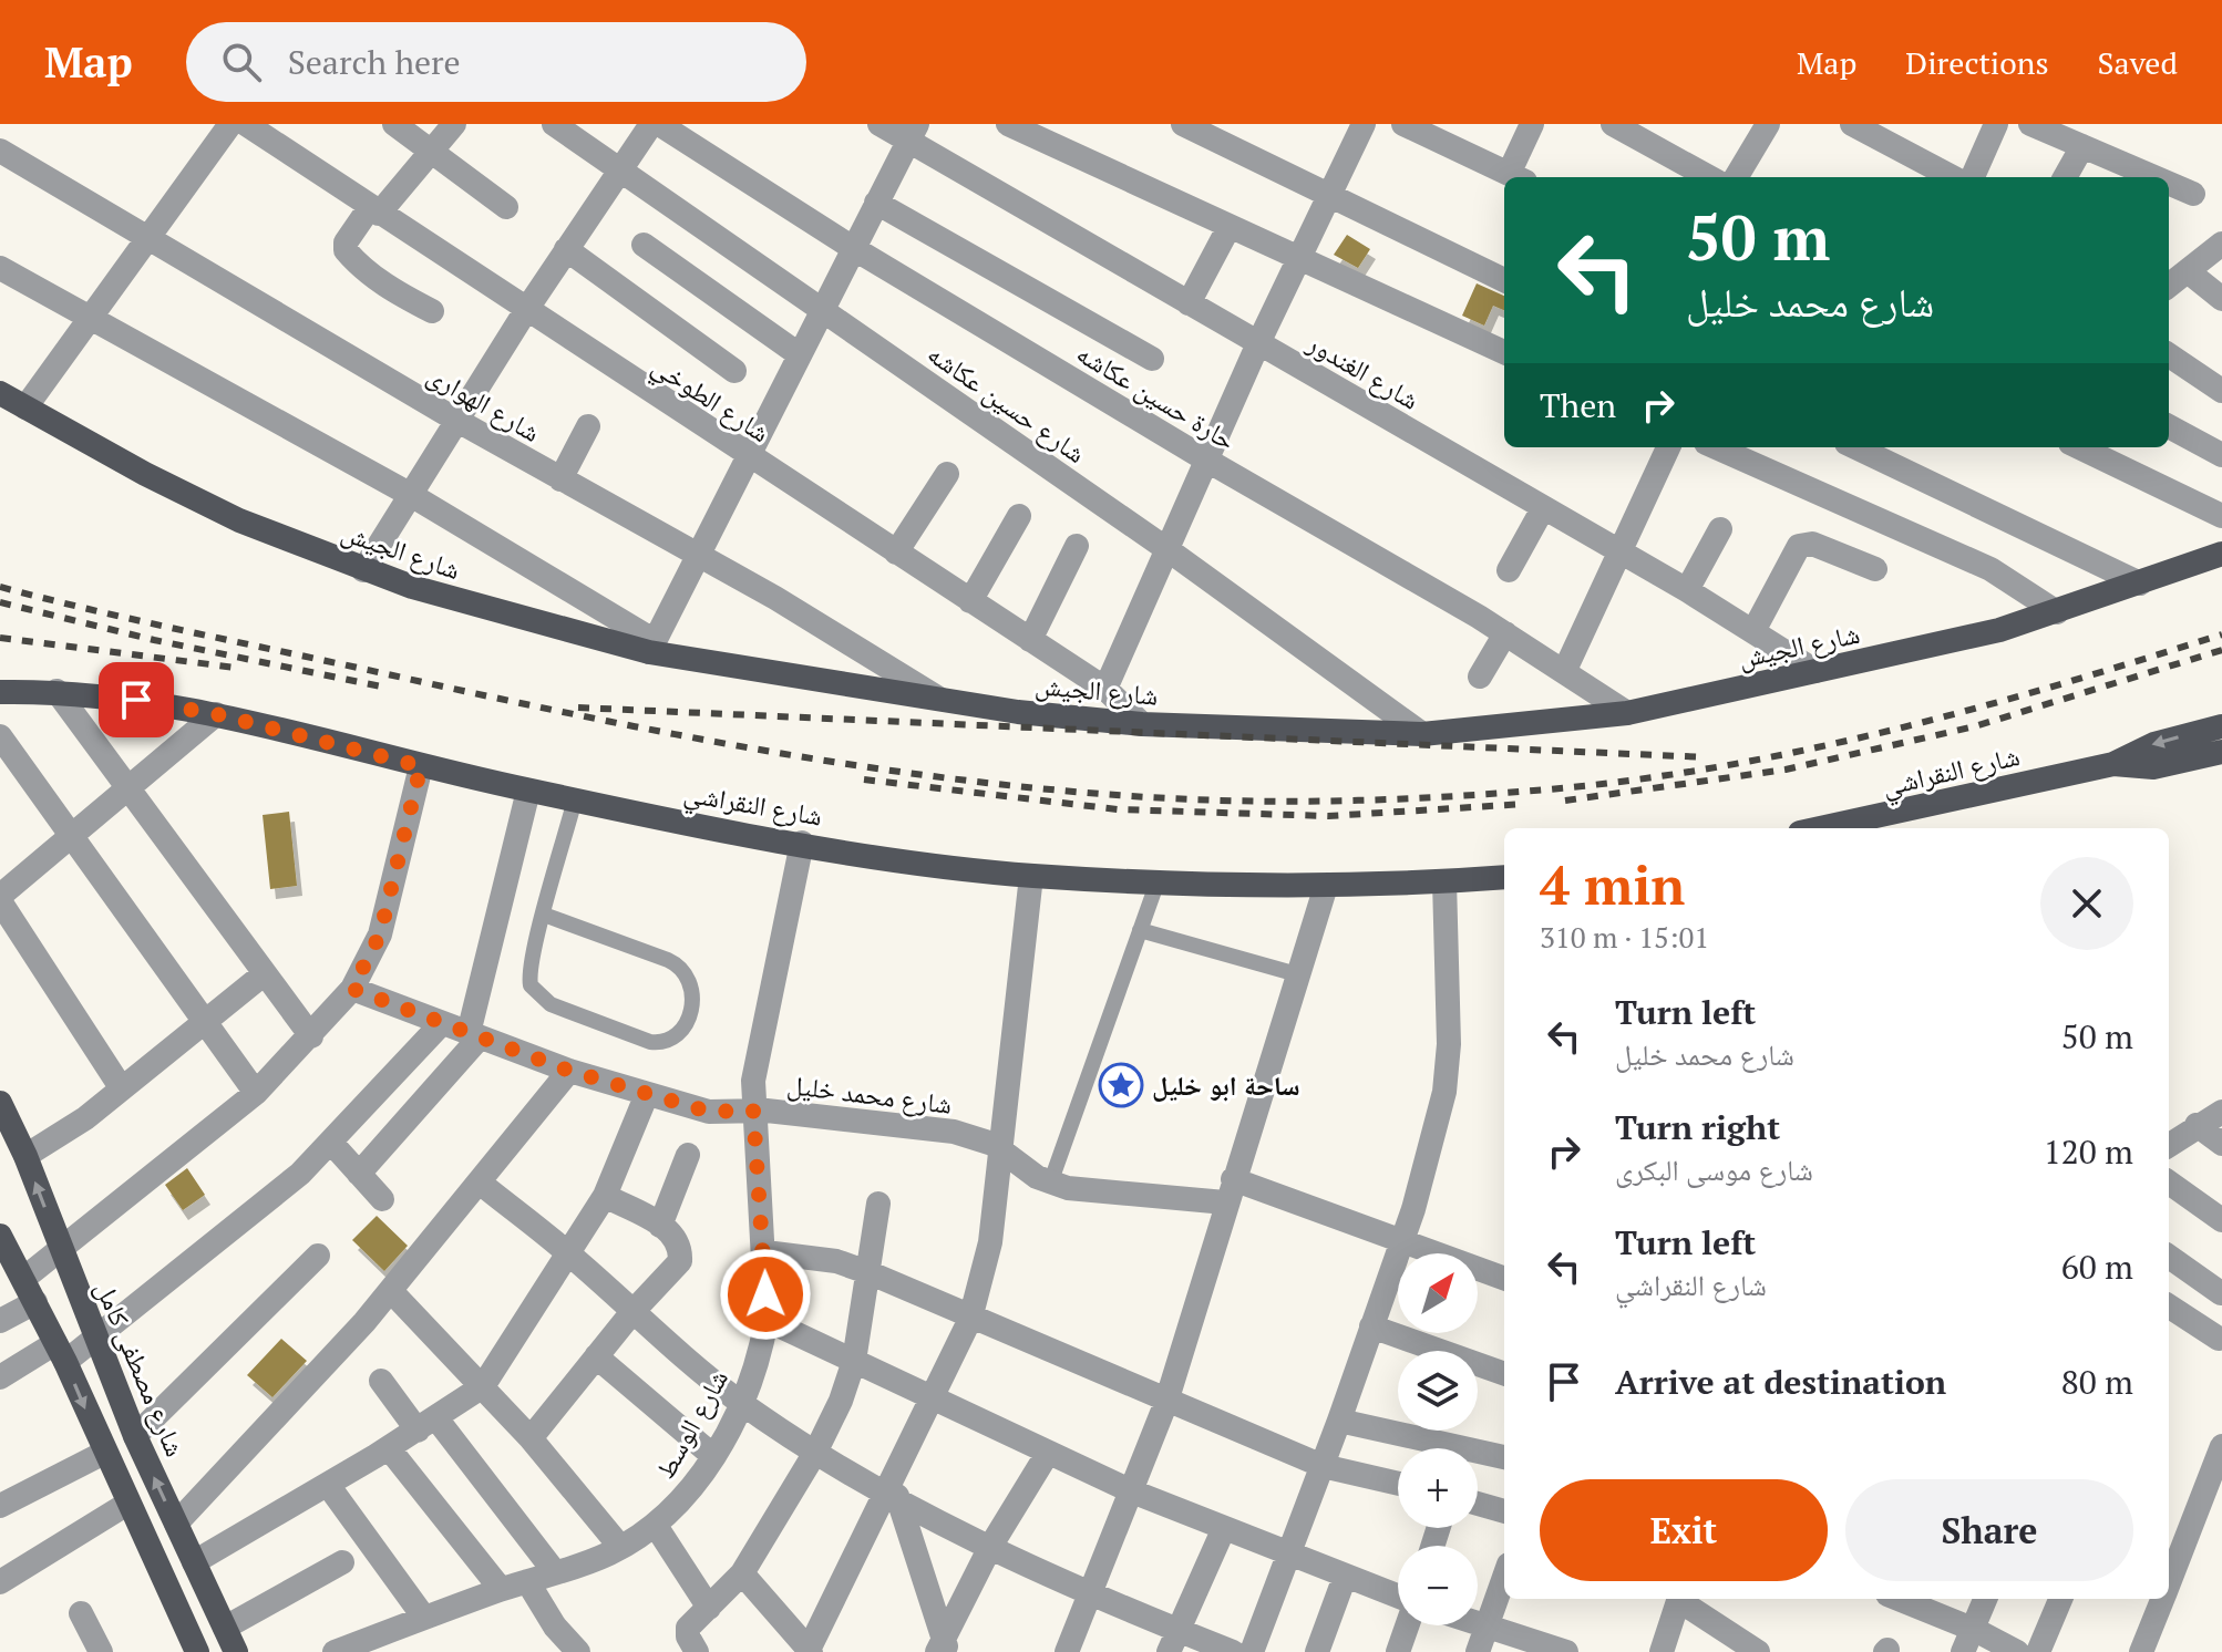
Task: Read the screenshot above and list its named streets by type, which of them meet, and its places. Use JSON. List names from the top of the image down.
{
  "streets": {
    "main road": ["شارع الجيش", "شارع النقراشي", "شارع مصطفى كامل"],
    "street": [
      "شارع الغندور",
      "حارة حسين عكاشه",
      "شارع الطوخي",
      "شارع الهوارى",
      "شارع حسين عكاشه",
      "شارع محمد خليل",
      "شارع الوسط"
    ]
  },
  "crossings": [
    ["شارع الغندور", "شارع الجيش"],
    ["حارة حسين عكاشه", "شارع الجيش"],
    ["شارع الطوخي", "شارع الجيش"],
    ["شارع الهوارى", "شارع الجيش"],
    ["شارع حسين عكاشه", "شارع الجيش"],
    ["شارع النقراشي", "شارع الوسط"],
    ["شارع محمد خليل", "شارع الوسط"]
  ],
  "places": {
    "place": ["ساحة ابو خليل"]
  },
  "north": "top right",
  "page": {
    "header": "Map",
    "search": "Search here",
    "nav": ["Map", "Directions", "Saved"],
    "turn": ["50 m", "شارع محمد خليل"],
    "then": "Then",
    "heading": ["4 min", "310 m · 15:01"],
    "list": [
      {
        "name": "Turn left",
        "note": "شارع محمد خليل",
        "value": "50 m"
      },
      {
        "name": "Turn right",
        "note": "شارع موسى البكرى",
        "value": "120 m"
      },
      {
        "name": "Turn left",
        "note": "شارع النقراشي",
        "value": "60 m"
      },
      {
        "name": "Arrive at destination",
        "value": "80 m"
      }
    ],
    "map_buttons": ["+", "−"],
    "buttons": ["Exit", "Share"]
  }
}
